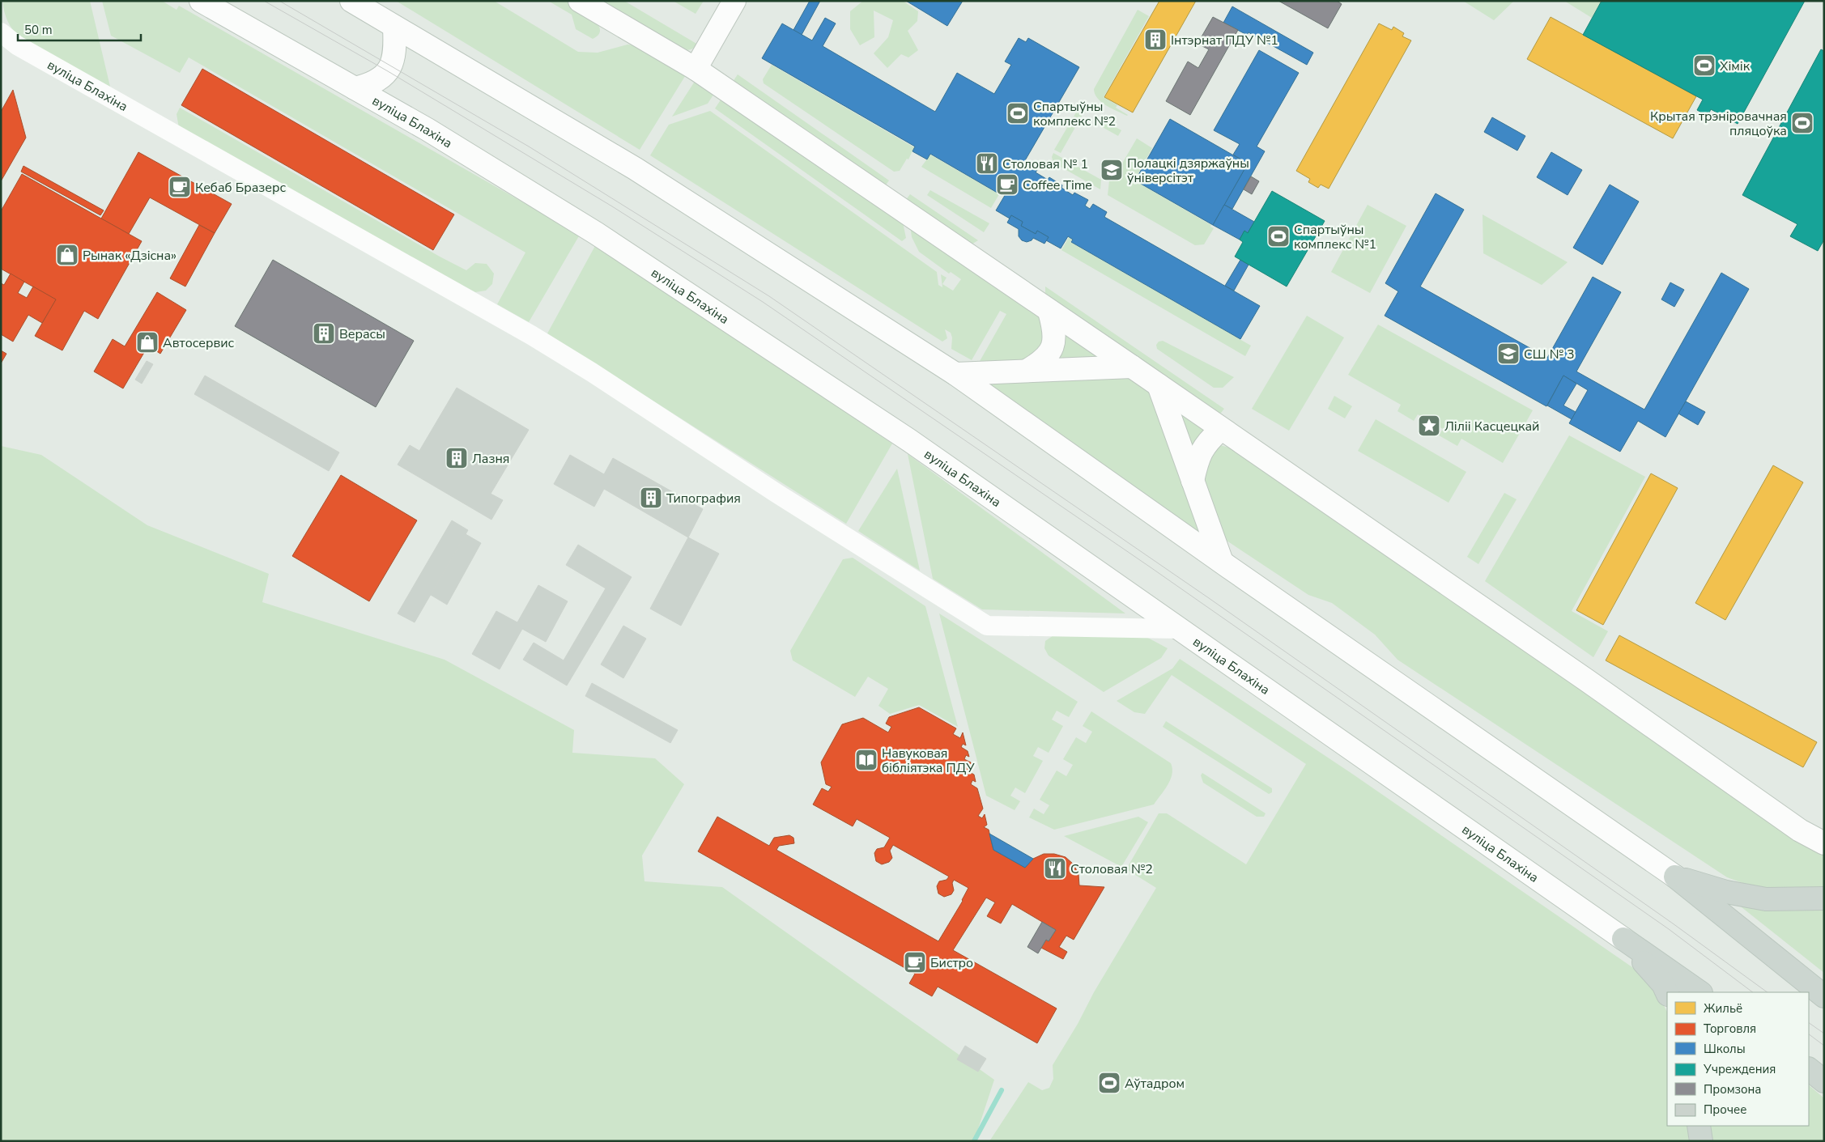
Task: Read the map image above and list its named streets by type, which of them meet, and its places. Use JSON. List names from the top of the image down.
{
  "streets": {
    "main road": ["вуліца Блахіна"]
  },
  "places": {
    "building": [
      "Інтэрнат ПДУ №1",
      "Верасы",
      "Лазня",
      "Типография"
    ],
    "sports": [
      "Хімік",
      "Спартыўны комплекс №2",
      "Крытая трэніровачная пляцоўка",
      "Спартыўны комплекс №1",
      "Аўтадром"
    ],
    "restaurant": ["Столовая № 1", "Столовая №2"],
    "school or university": ["Полацкі дзяржаўны ўніверсітэт", "СШ № 3"],
    "cafe": ["Coffee Time", "Кебаб Бразерс", "Бистро"],
    "shop": ["Рынак «Дзісна»", "Автосервис"],
    "place": ["Ліліі Касцецкай"],
    "library": ["Навуковая бібліятэка ПДУ"]
  },
  "legend": [
    "Жильё",
    "Торговля",
    "Школы",
    "Учреждения",
    "Промзона",
    "Прочее"
  ],
  "scale_bar": "50 m"
}
